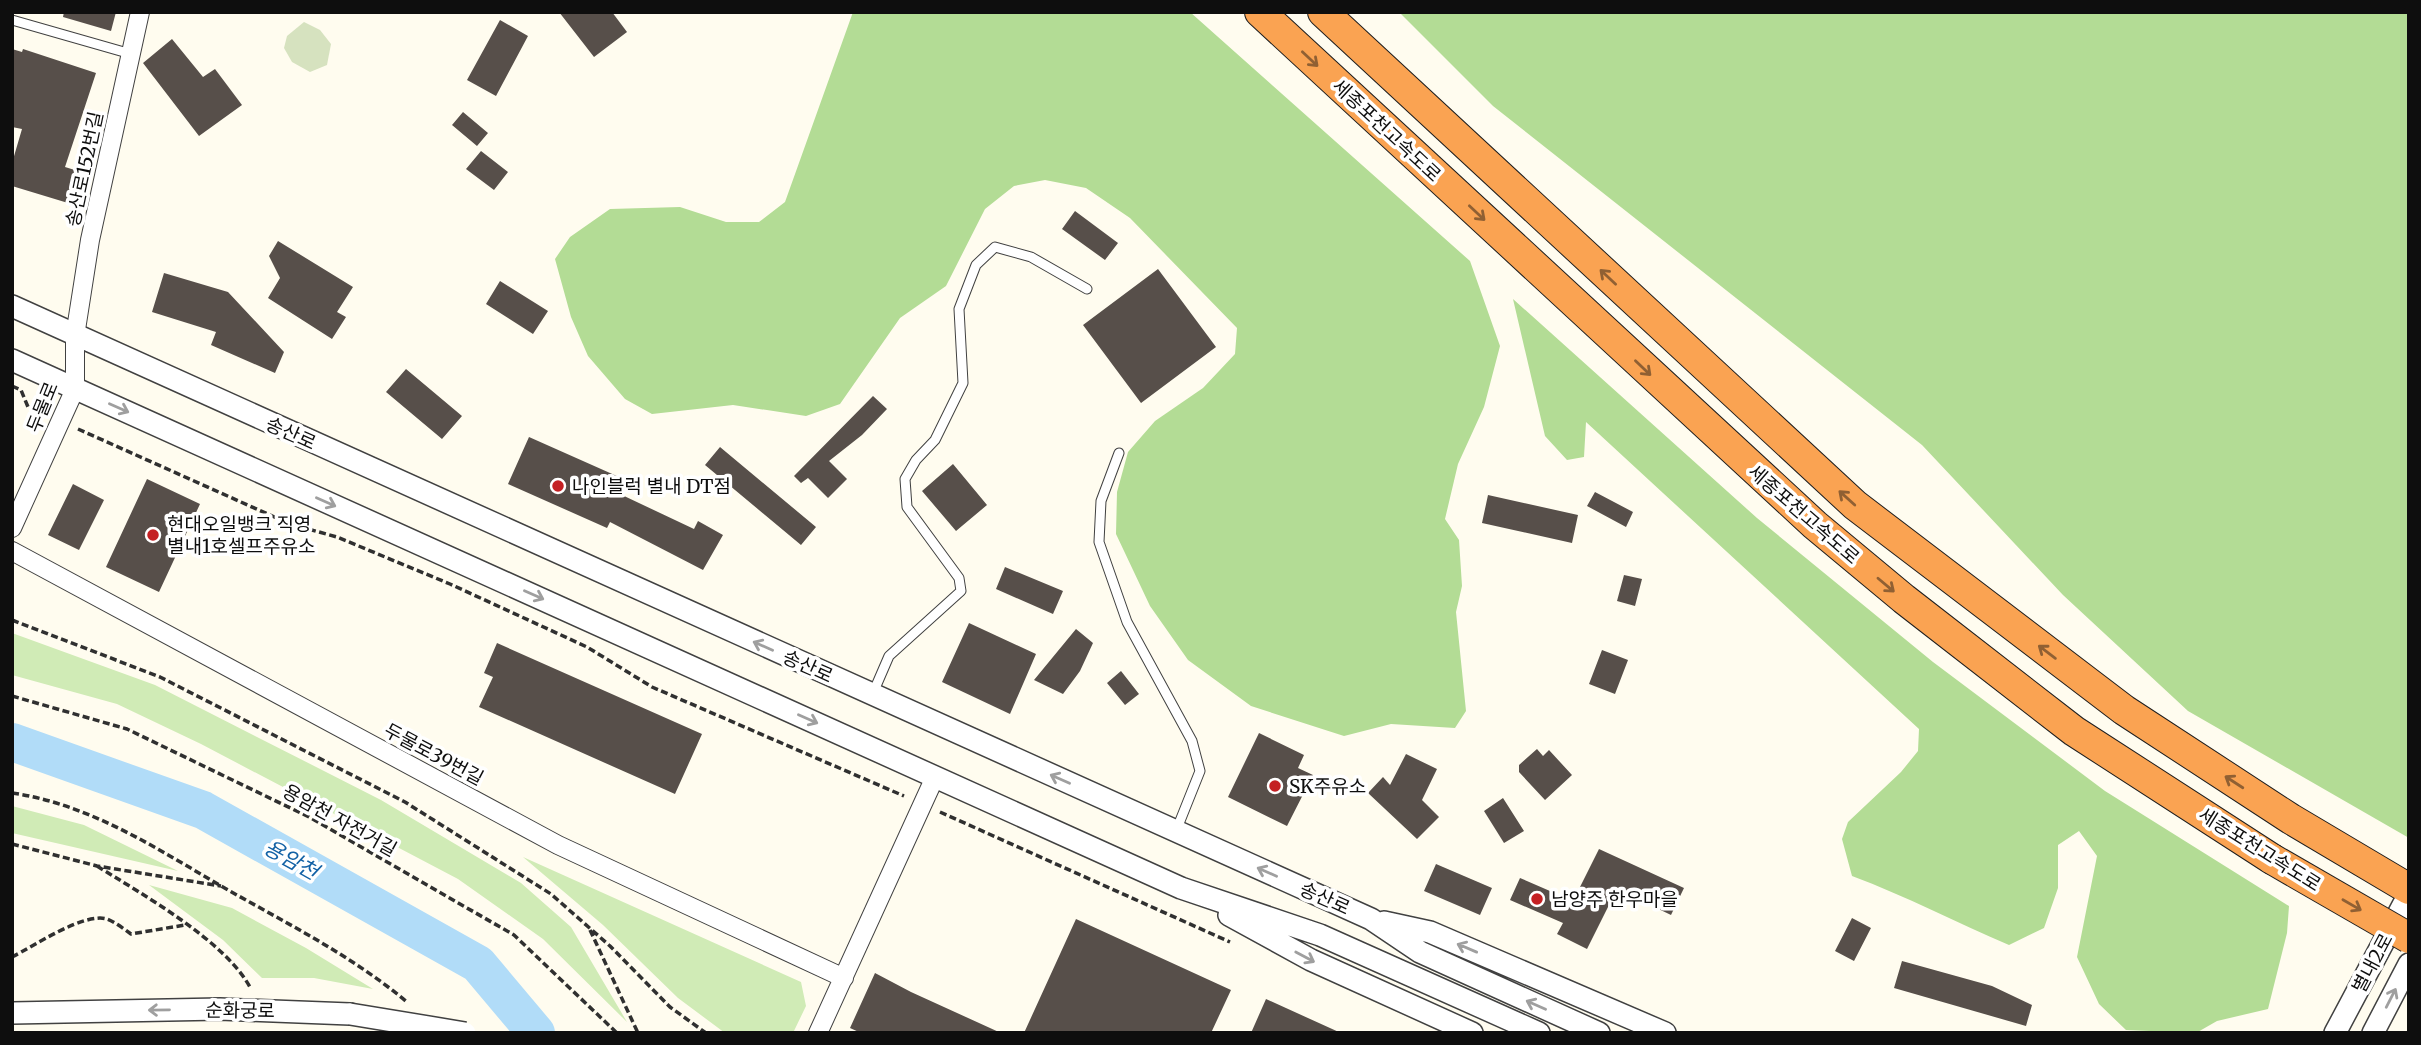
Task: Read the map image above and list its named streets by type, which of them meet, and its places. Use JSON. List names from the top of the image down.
{
  "streets": {
    "highway": ["세종포천고속도로"],
    "street": [
      "송산로152번길",
      "두물로",
      "송산로",
      "두물로39번길",
      "별내2로",
      "순화궁로"
    ],
    "path": ["용암천 자전거길"]
  },
  "crossings": [
    ["세종포천고속도로", "별내2로"],
    ["송산로152번길", "두물로"],
    ["송산로152번길", "송산로"],
    ["두물로", "송산로"]
  ],
  "one_way": ["순화궁로"],
  "water": ["용암천"],
  "places": [
    "나인블럭 별내 DT점",
    "현대오일뱅크 직영 별내1호셀프주유소",
    "SK주유소",
    "남양주 한우마을"
  ]
}
